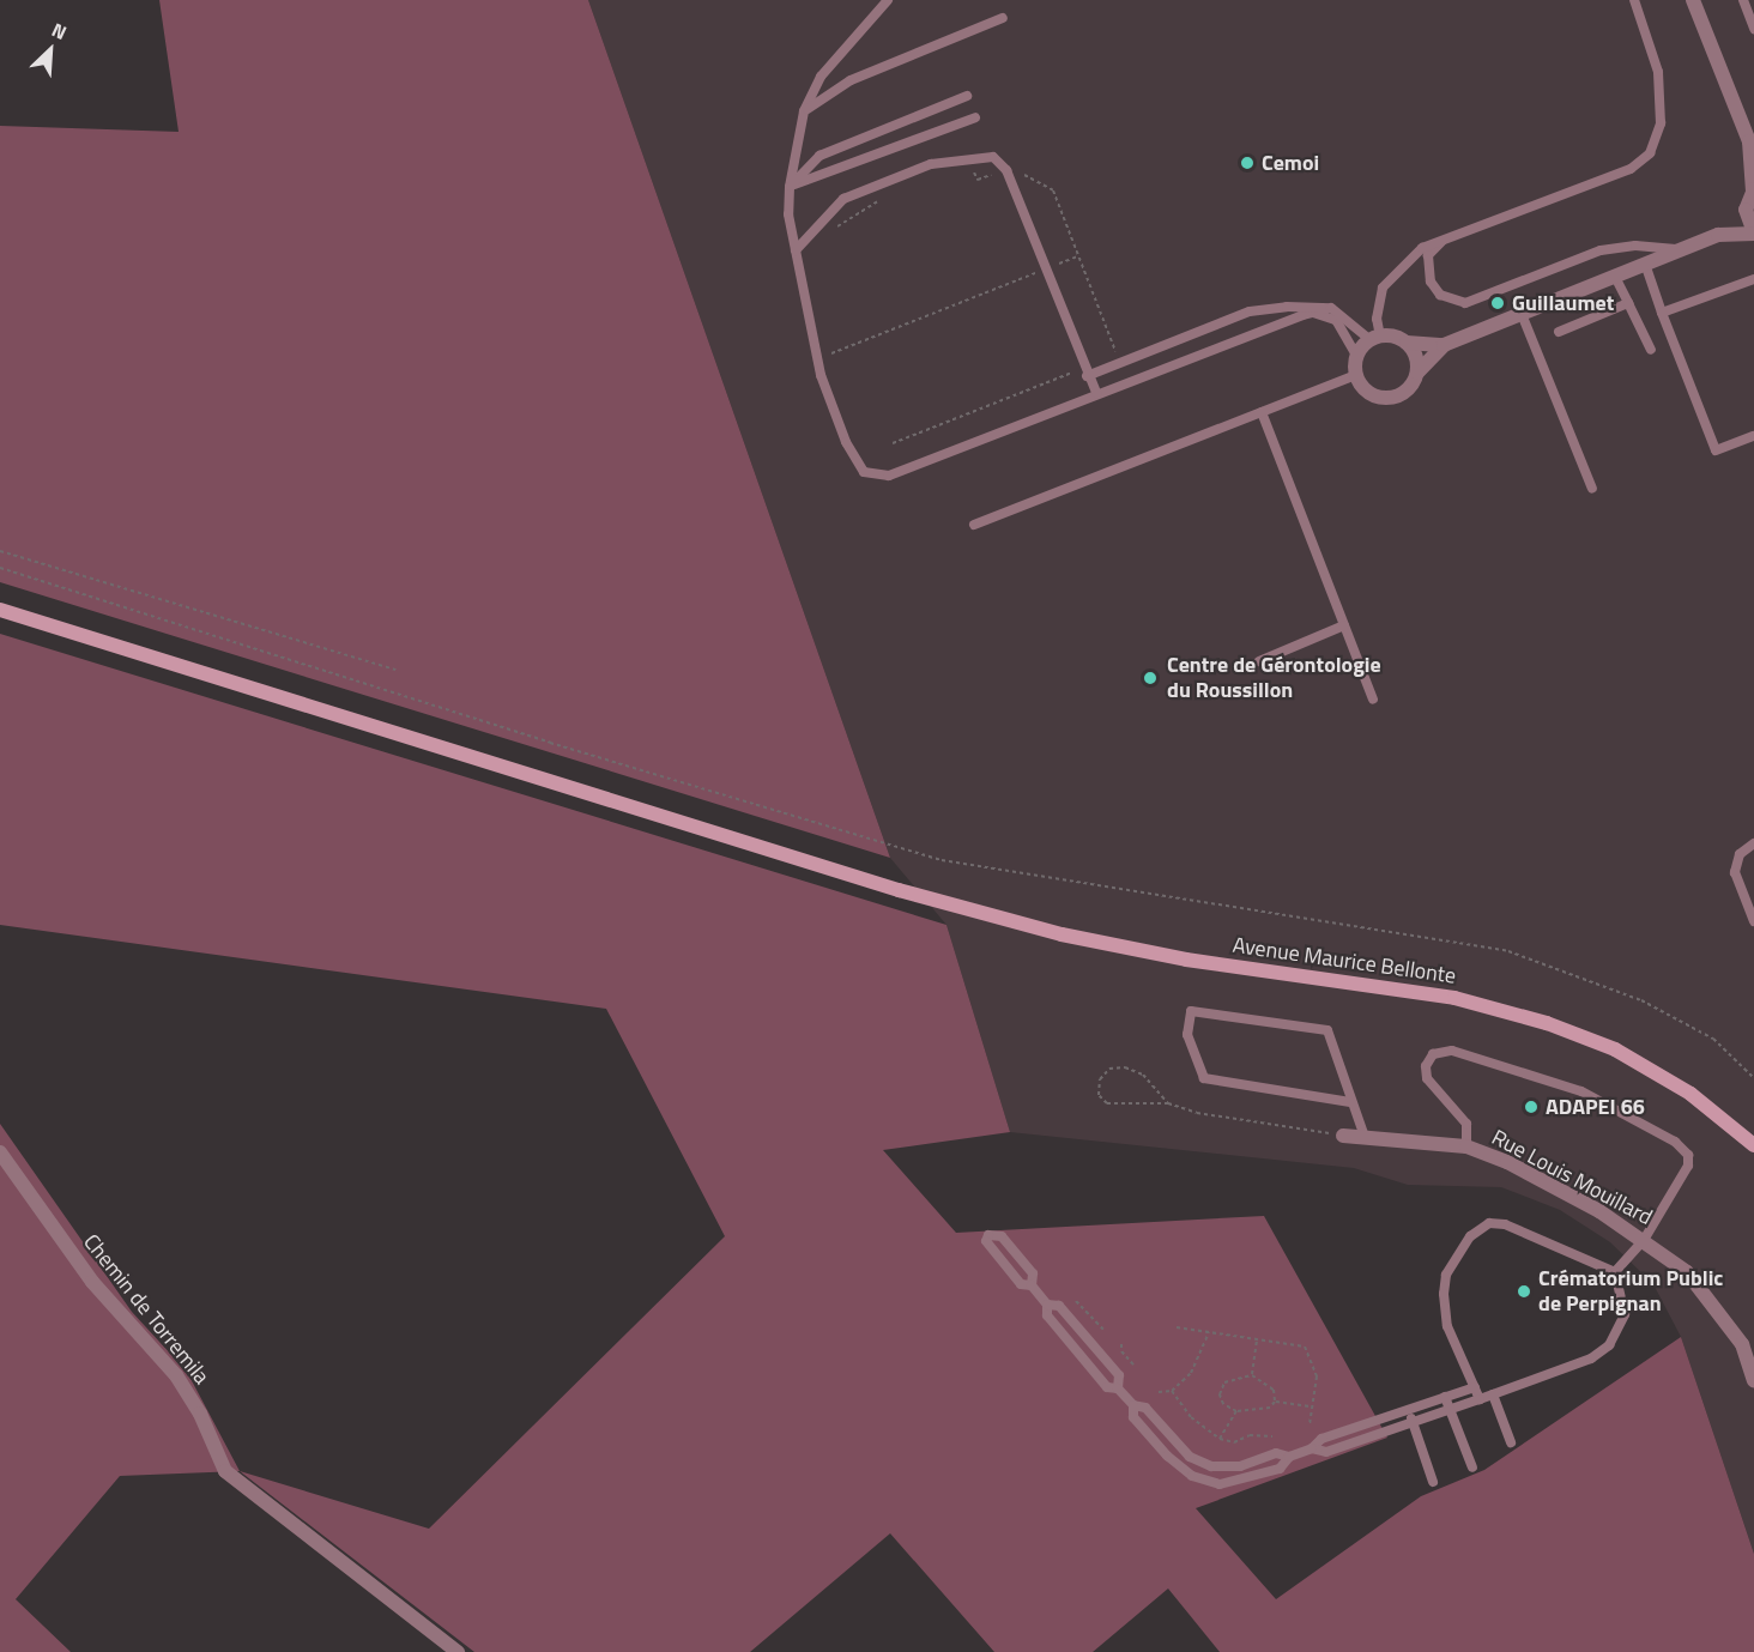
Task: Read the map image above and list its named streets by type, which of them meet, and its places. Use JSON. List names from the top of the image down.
{
  "streets": {
    "main road": ["Avenue Maurice Bellonte"],
    "street": ["Rue Louis Mouillard", "Chemin de Torremila"]
  },
  "places": [
    "Cemoi",
    "Guillaumet",
    "Centre de Gérontologie du Roussillon",
    "ADAPEI 66",
    "Crématorium Public de Perpignan"
  ],
  "north": "top right"
}
